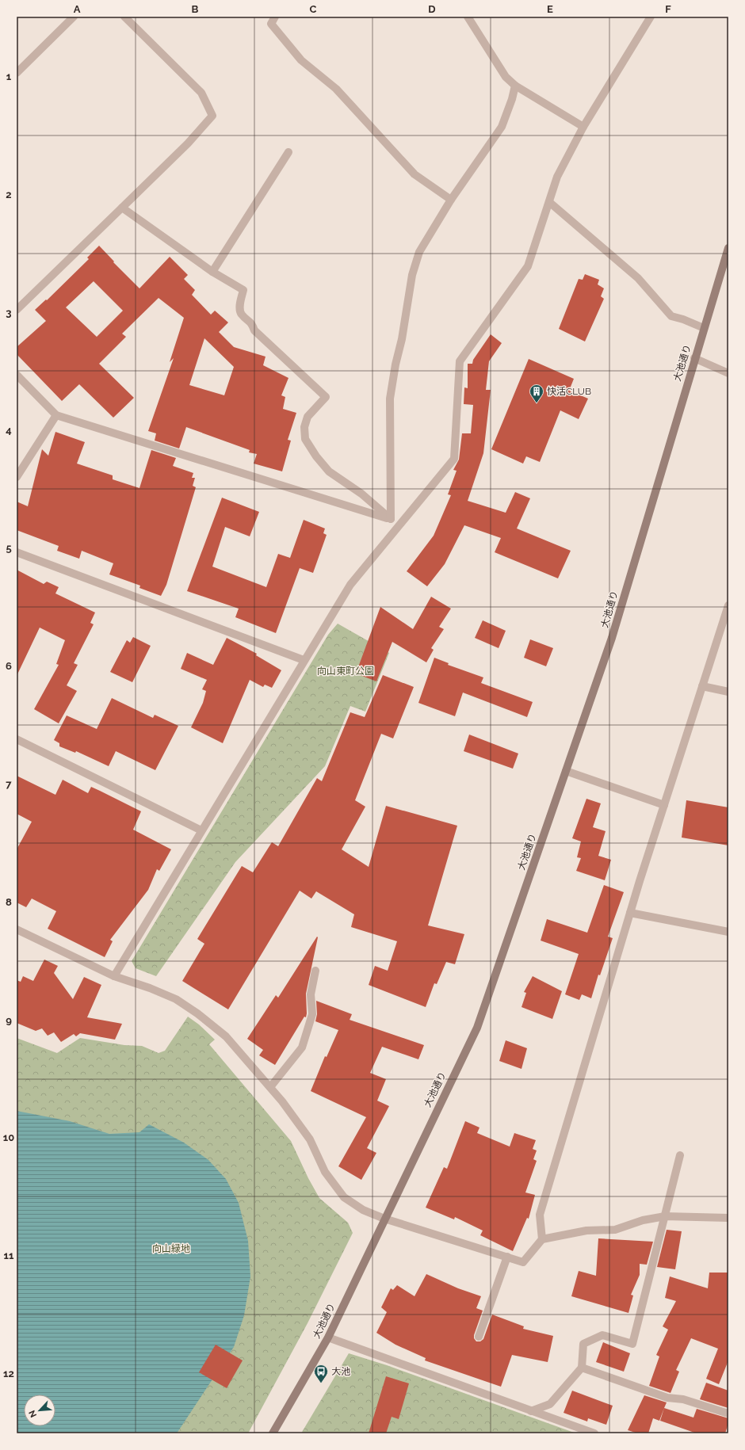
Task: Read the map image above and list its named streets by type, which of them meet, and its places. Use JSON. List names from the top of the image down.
{
  "streets": {
    "street": ["大池通り"]
  },
  "parks": ["向山東町公園", "向山緑地"],
  "places": {
    "building": ["快活CLUB"],
    "bus stop": ["大池"]
  },
  "north": "bottom left",
  "grid": {
    "columns": [
      "A",
      "B",
      "C",
      "D",
      "E",
      "F"
    ],
    "rows": [
      "1",
      "2",
      "3",
      "4",
      "5",
      "6",
      "7",
      "8",
      "9",
      "10",
      "11",
      "12"
    ]
  }
}
